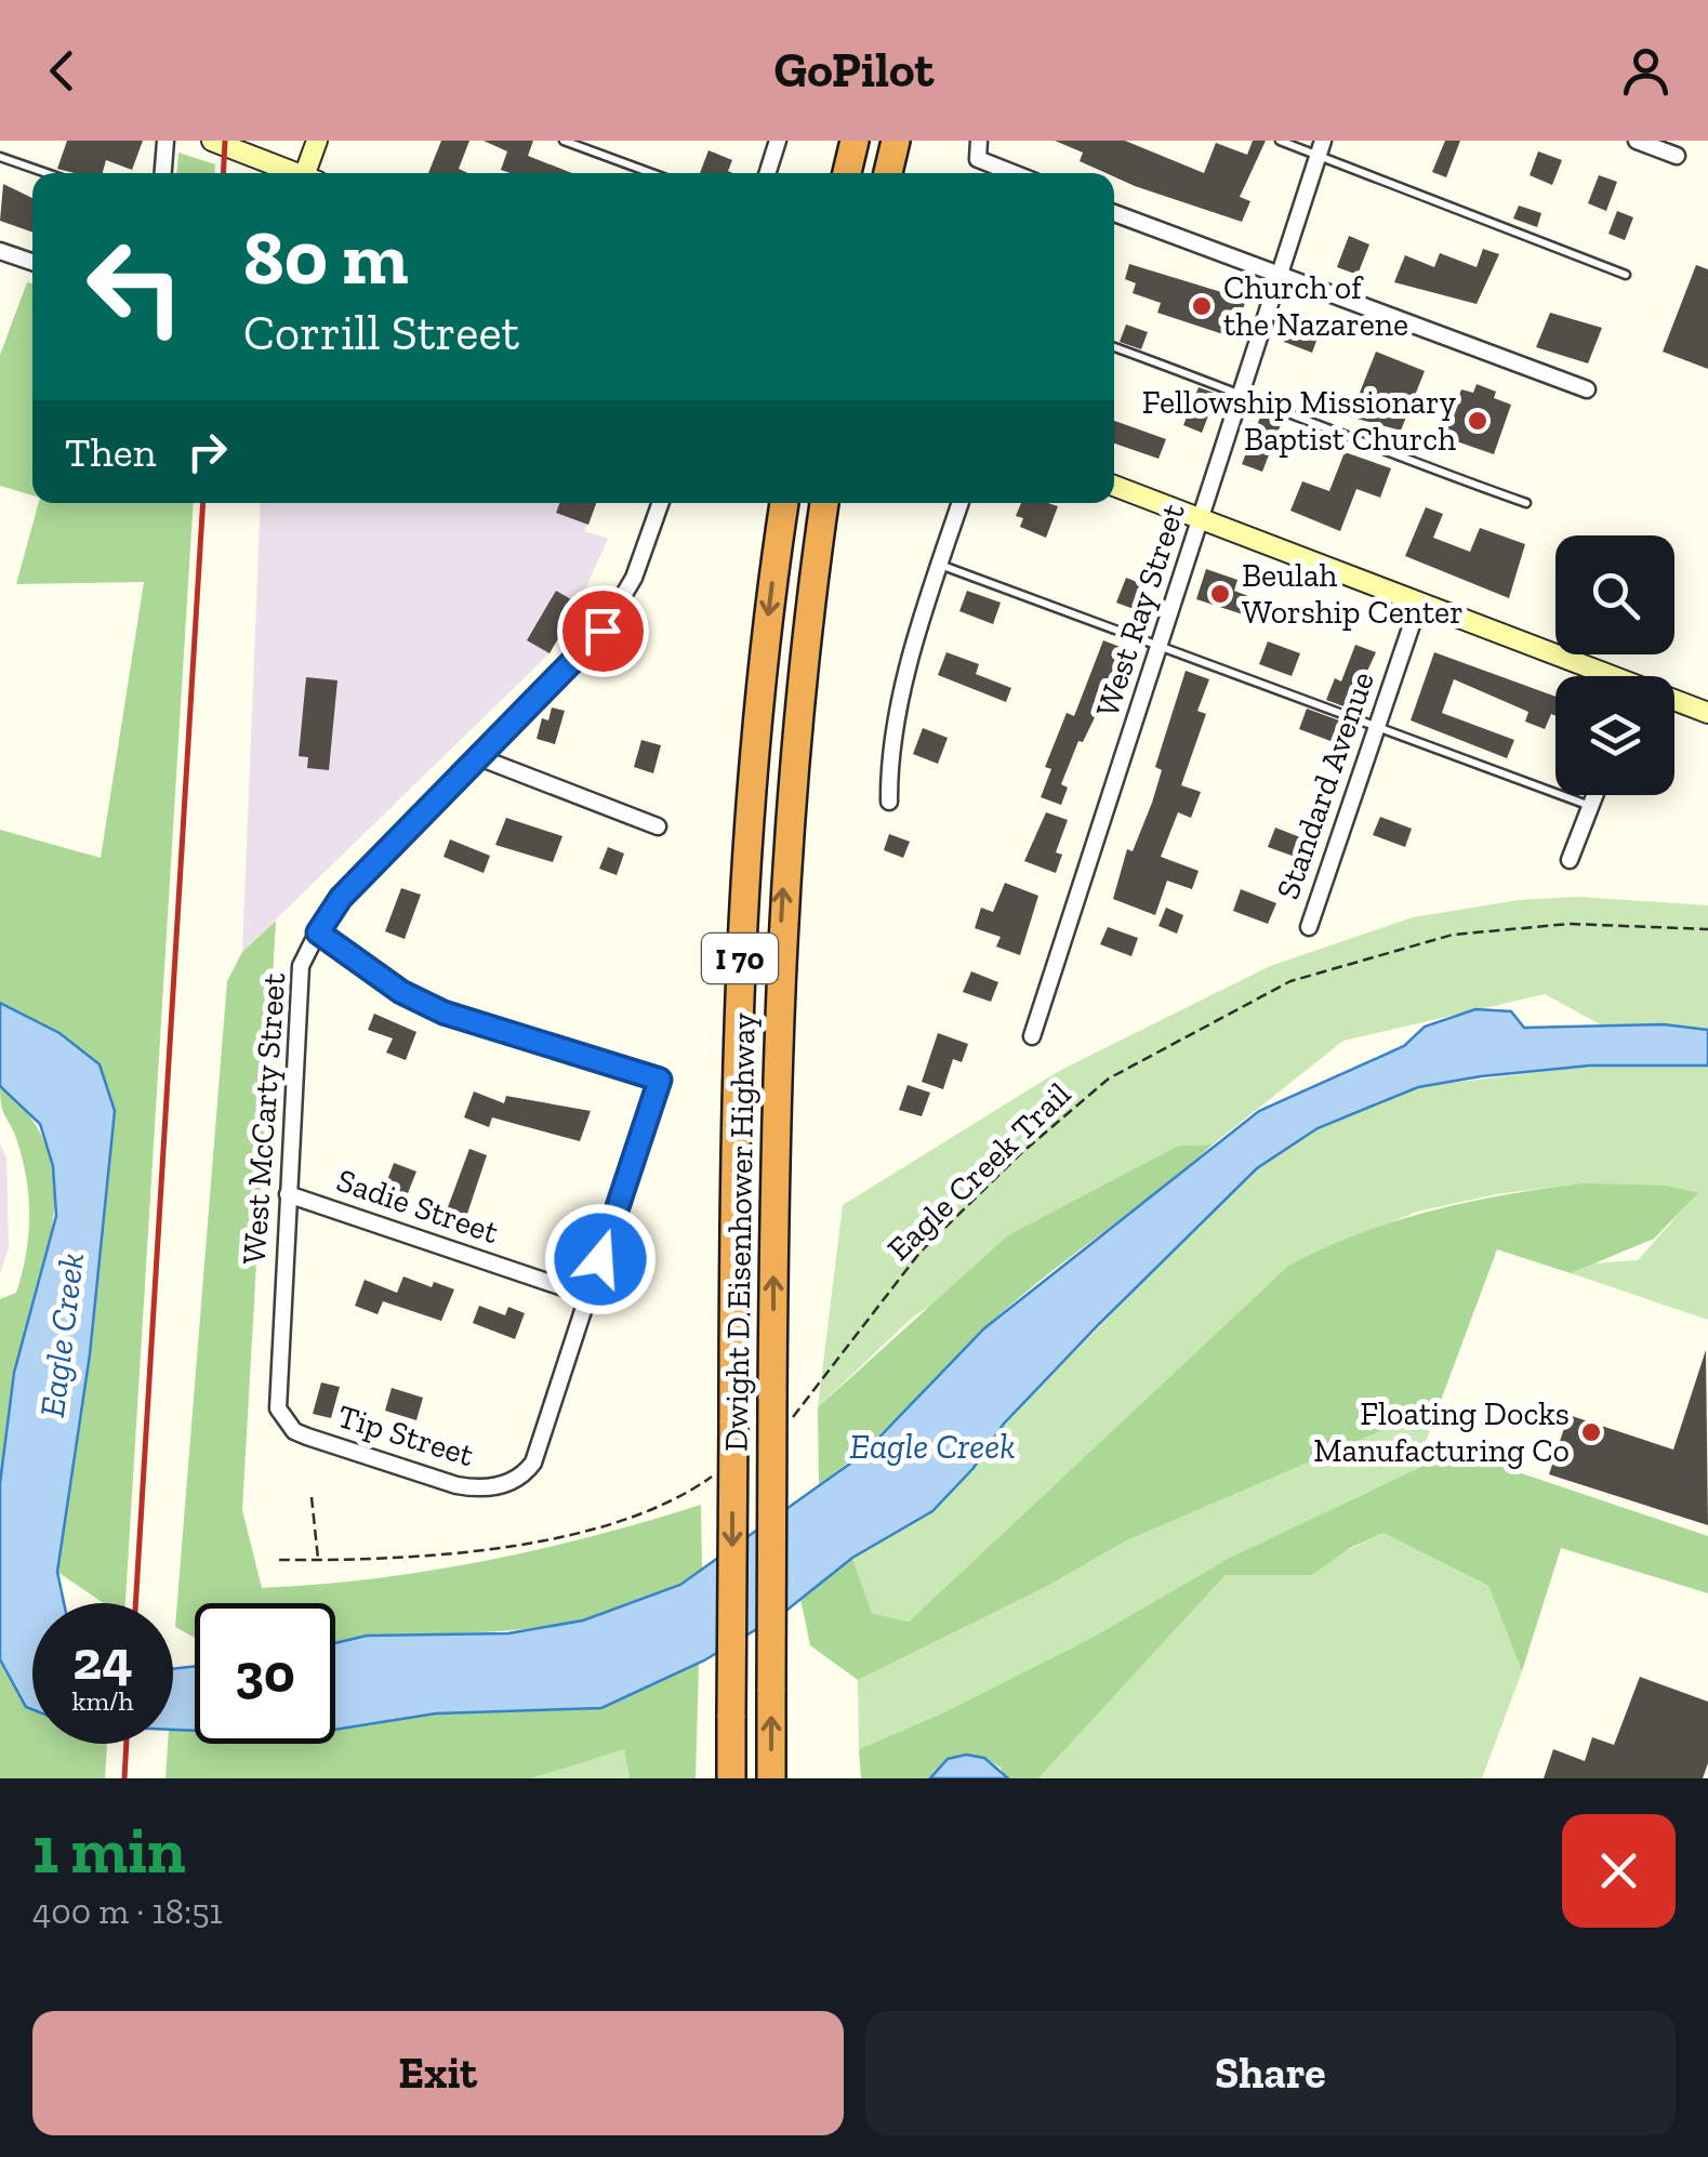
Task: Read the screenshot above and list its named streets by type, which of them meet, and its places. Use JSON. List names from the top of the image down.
{
  "streets": {
    "highway": ["I 70", "Dwight D Eisenhower Highway"],
    "street": [
      "West Ray Street",
      "Standard Avenue",
      "West McCarty Street",
      "Sadie Street",
      "Tip Street"
    ],
    "path": ["Eagle Creek Trail"]
  },
  "crossings": [
    ["West McCarty Street", "Sadie Street"],
    ["West McCarty Street", "Tip Street"],
    ["Eagle Creek Trail", "Dwight D Eisenhower Highway"],
    ["Sadie Street", "Tip Street"]
  ],
  "water": ["Eagle Creek"],
  "places": [
    "Church of the Nazarene",
    "Fellowship Missionary Baptist Church",
    "Beulah Worship Center",
    "Floating Docks Manufacturing Co"
  ],
  "page": {
    "header": "GoPilot",
    "turn": ["80 m", "Corrill Street"],
    "then": "Then",
    "speed": "24 km/h",
    "limit": "30",
    "heading": ["1 min", "400 m · 18:51"],
    "buttons": ["Exit", "Share"]
  }
}
